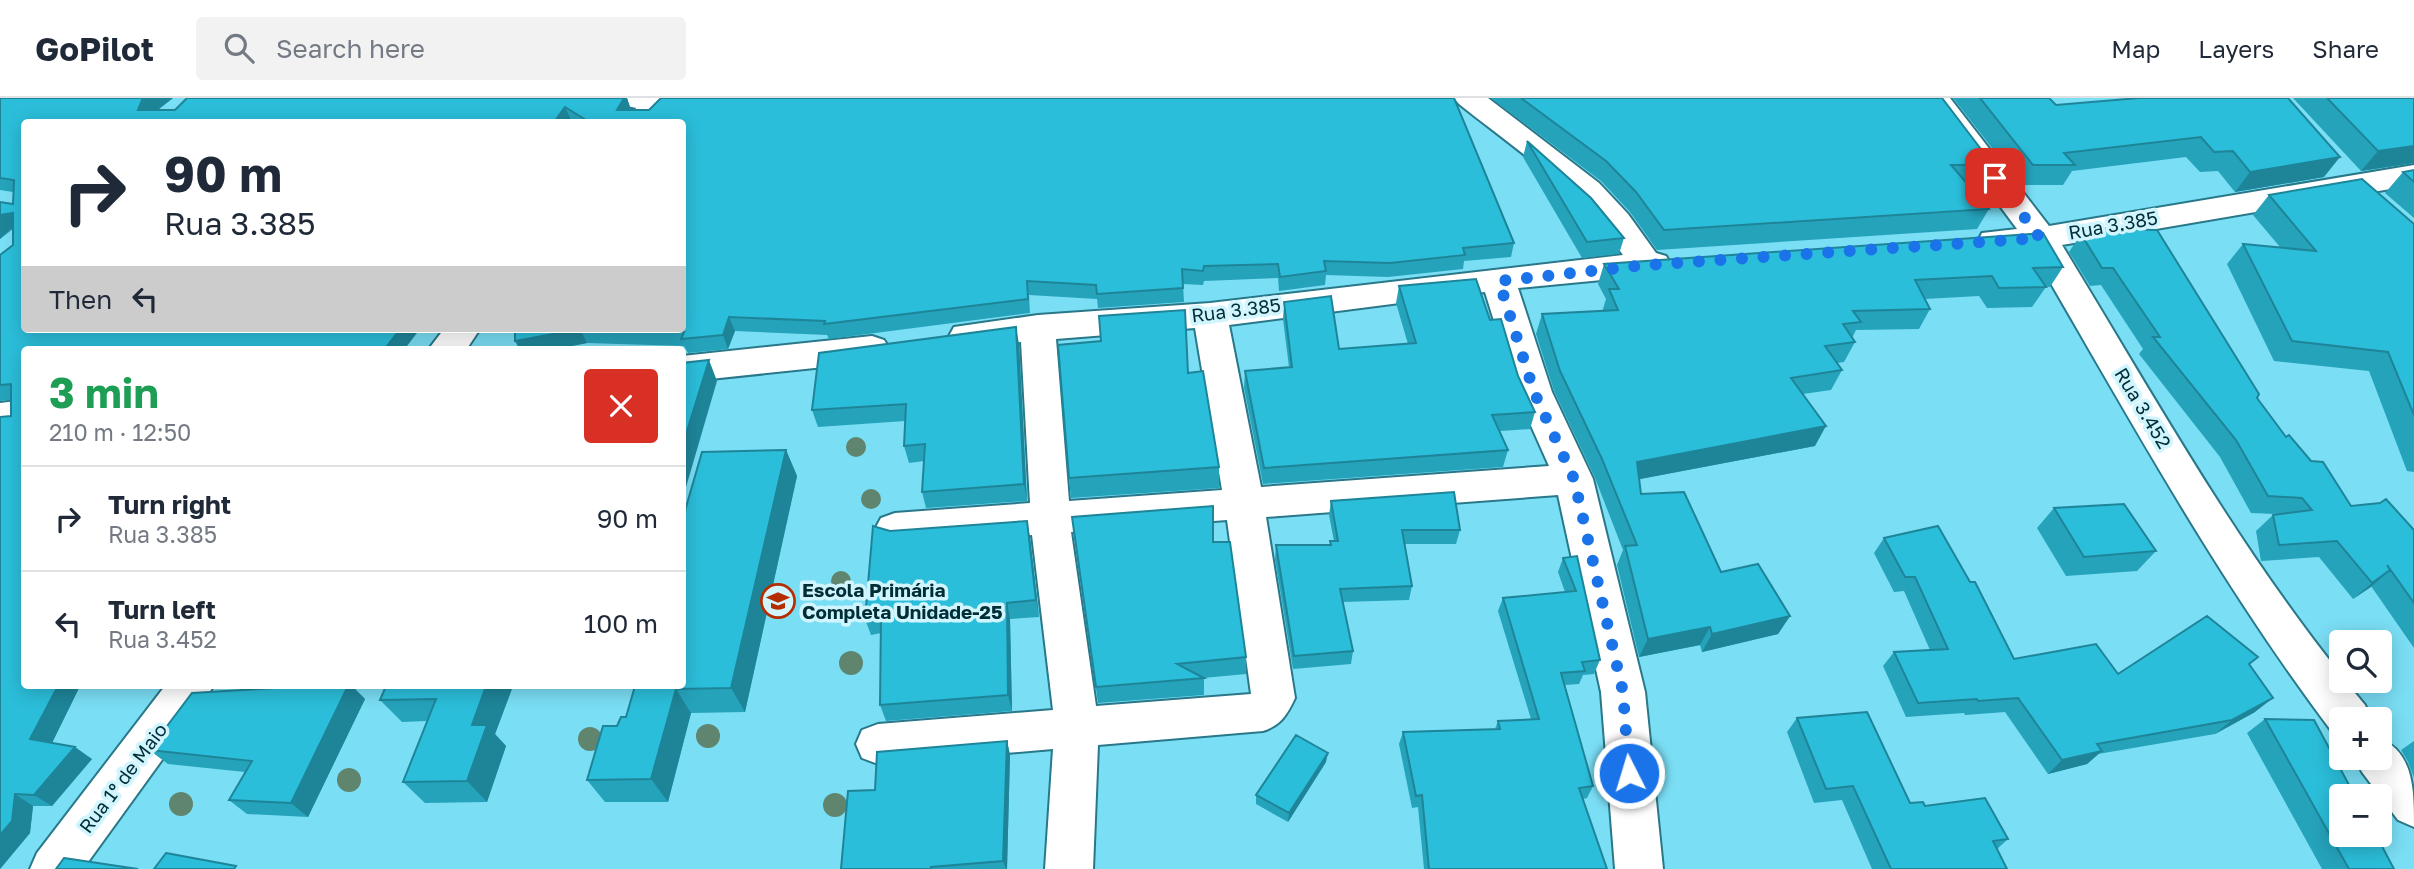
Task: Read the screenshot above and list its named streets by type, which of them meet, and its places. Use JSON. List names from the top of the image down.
{
  "streets": {
    "street": ["Rua 3.385", "Rua 3.452", "Rua 1º de Maio"]
  },
  "crossings": [
    ["Rua 3.385", "Rua 3.452"]
  ],
  "places": {
    "school or university": ["Escola Primária Completa Unidade-25"]
  },
  "page": {
    "header": "GoPilot",
    "search": "Search here",
    "nav": ["Map", "Layers", "Share"],
    "turn": ["90 m", "Rua 3.385"],
    "then": "Then",
    "heading": ["3 min", "210 m · 12:50"],
    "list": [
      {
        "name": "Turn right",
        "note": "Rua 3.385",
        "value": "90 m"
      },
      {
        "name": "Turn left",
        "note": "Rua 3.452",
        "value": "100 m"
      }
    ],
    "map_buttons": ["+", "−"]
  }
}
